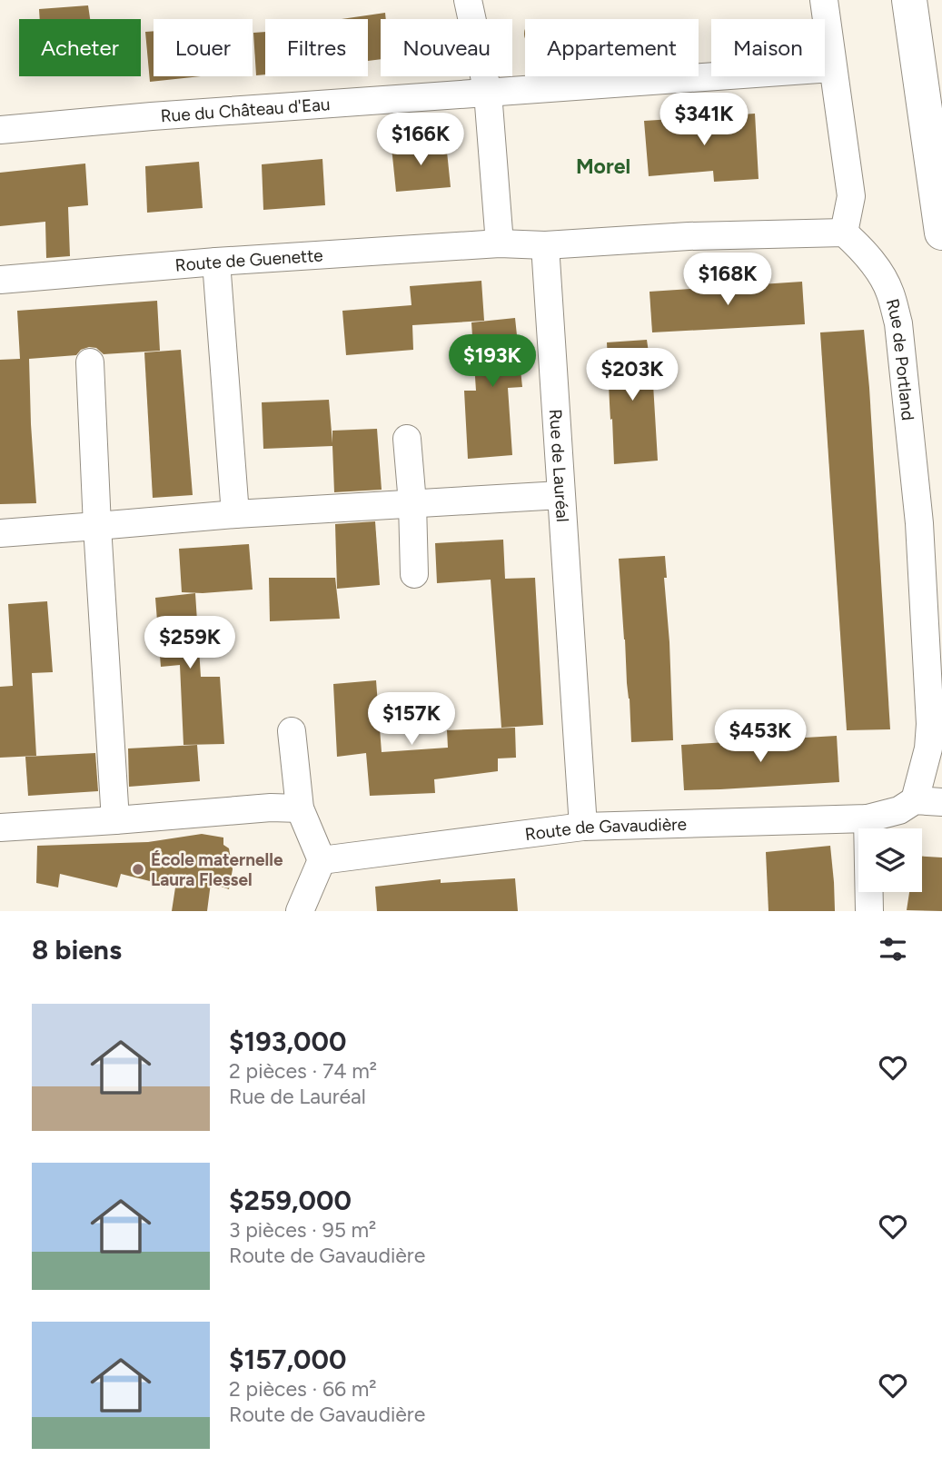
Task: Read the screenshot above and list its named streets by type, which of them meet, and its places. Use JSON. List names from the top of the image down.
{
  "streets": {
    "street": [
      "Rue du Château d'Eau",
      "Route de Guenette",
      "Rue de Portland",
      "Rue de Lauréal",
      "Route de Gavaudière"
    ]
  },
  "crossings": [
    ["Rue de Portland", "Route de Gavaudière"],
    ["Rue de Lauréal", "Route de Gavaudière"]
  ],
  "districts": ["Morel"],
  "places": ["École maternelle Laura Flessel"],
  "page": {
    "chip": [
      "Acheter",
      "Louer",
      "Filtres",
      "Nouveau",
      "Appartement",
      "Maison"
    ],
    "price": [
      "$341K",
      "$166K",
      "$168K",
      "$193K",
      "$203K",
      "$259K",
      "$157K",
      "$453K"
    ],
    "heading": "8 biens",
    "list": [
      {
        "name": "$193,000",
        "note": "2 pièces · 74 m² · Rue de Lauréal"
      },
      {
        "name": "$259,000",
        "note": "3 pièces · 95 m² · Route de Gavaudière"
      },
      {
        "name": "$157,000",
        "note": "2 pièces · 66 m² · Route de Gavaudière"
      }
    ]
  }
}
